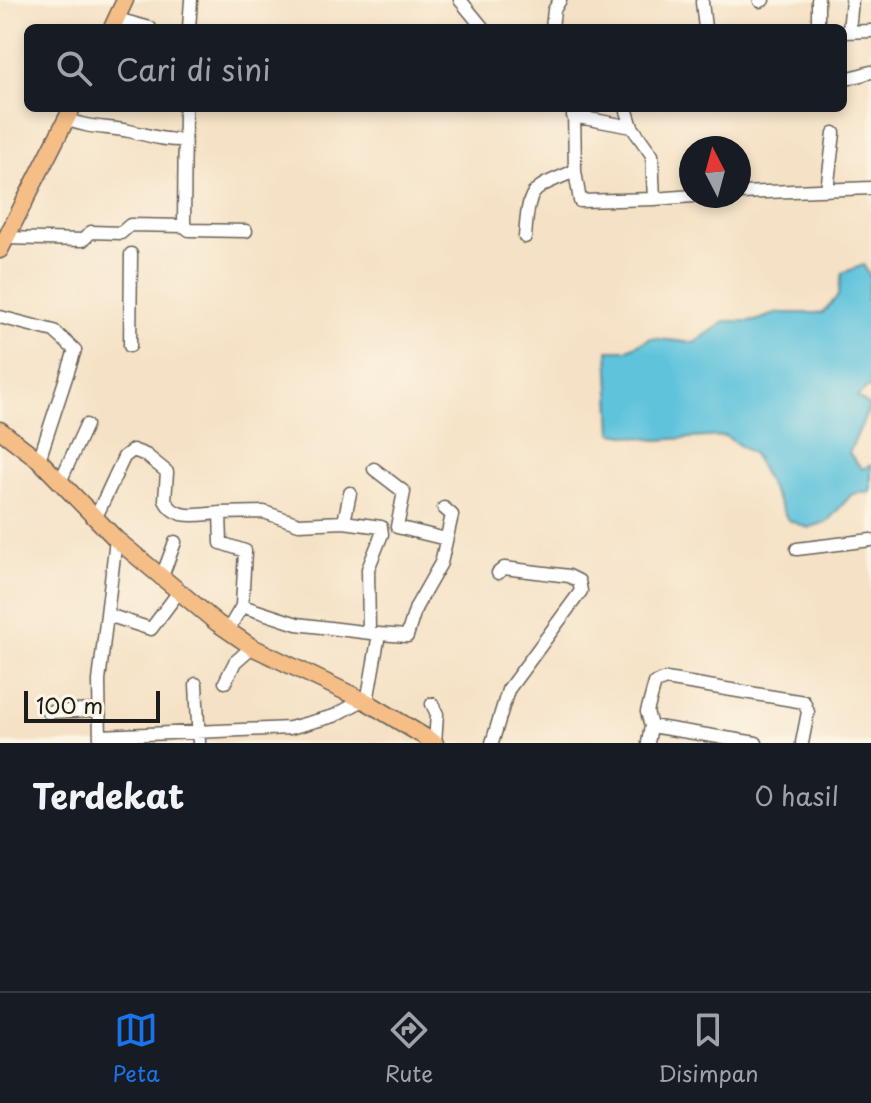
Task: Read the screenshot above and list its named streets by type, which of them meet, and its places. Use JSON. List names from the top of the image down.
{
  "scale_bar": "100 m",
  "north": "top",
  "page": {
    "search": "Cari di sini",
    "scale": "100 m",
    "heading": ["Terdekat", "0 hasil"],
    "nav": ["Peta", "Rute", "Disimpan"]
  }
}
